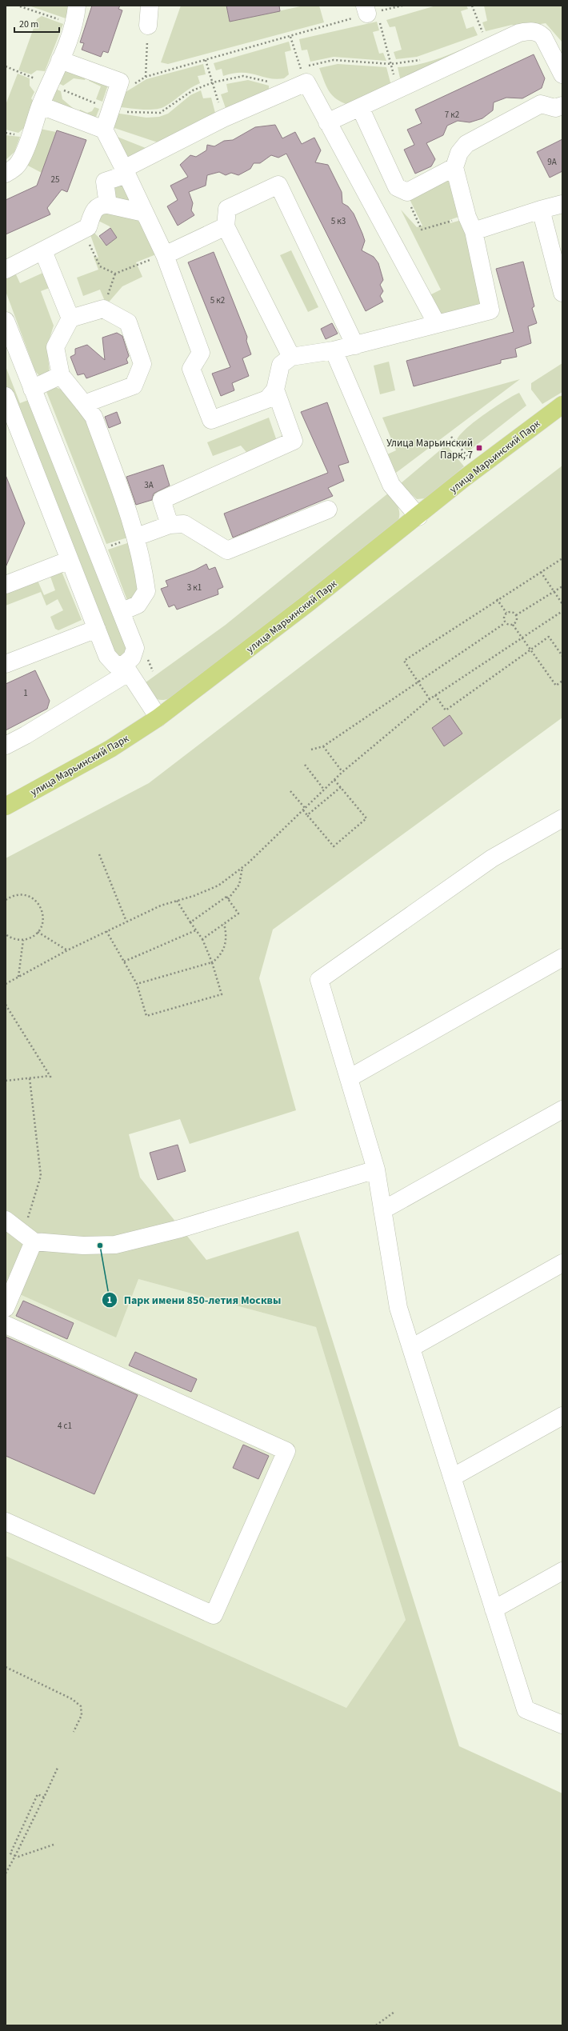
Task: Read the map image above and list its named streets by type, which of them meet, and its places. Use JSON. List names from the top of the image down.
{
  "streets": {
    "main road": ["улица Марьинский Парк"]
  },
  "places": {
    "transit": ["Улица Марьинский Парк, 7"],
    "other": ["Парк имени 850-летия Москвы"]
  },
  "house_numbers": [
    "7 к2",
    "9А",
    "25",
    "5 к3",
    "5 к2",
    "3А",
    "3 к1",
    "1",
    "4 с1"
  ],
  "scale_bar": "20 m"
}
